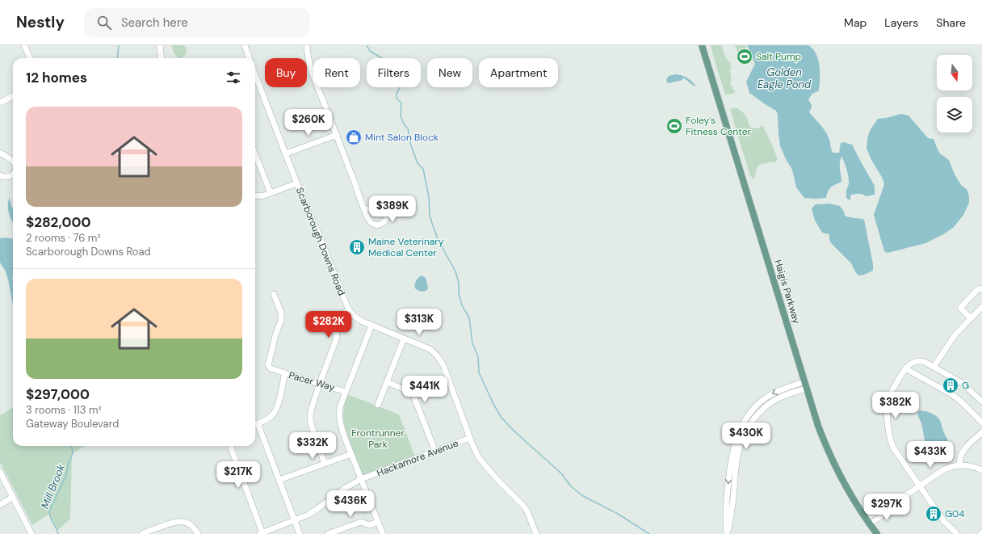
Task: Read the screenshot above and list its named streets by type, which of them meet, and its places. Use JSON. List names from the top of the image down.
{
  "streets": {
    "main road": ["Haigis Parkway"],
    "street": ["Scarborough Downs Road", "Pacer Way", "Hackamore Avenue"]
  },
  "crossings": [
    ["Scarborough Downs Road", "Hackamore Avenue"]
  ],
  "water": ["Golden Eagle Pond", "Mill Brook"],
  "parks": ["Frontrunner Park"],
  "places": {
    "sports": ["Salt Pump", "Foley's Fitness Center"],
    "shop": ["Mint Salon Block"],
    "building": ["Maine Veterinary Medical Center", "G", "G04"]
  },
  "north": "bottom",
  "page": {
    "header": "Nestly",
    "search": "Search here",
    "nav": ["Map", "Layers", "Share"],
    "chip": [
      "Buy",
      "Rent",
      "Filters",
      "New",
      "Apartment"
    ],
    "heading": "12 homes",
    "list": [
      {
        "name": "$282,000",
        "note": "2 rooms · 76 m² · Scarborough Downs Road"
      },
      {
        "name": "$297,000",
        "note": "3 rooms · 113 m² · Gateway Boulevard"
      }
    ],
    "price": [
      "$260K",
      "$389K",
      "$313K",
      "$282K",
      "$441K",
      "$382K",
      "$430K",
      "$332K",
      "$433K",
      "$217K",
      "$436K",
      "$297K"
    ]
  }
}
